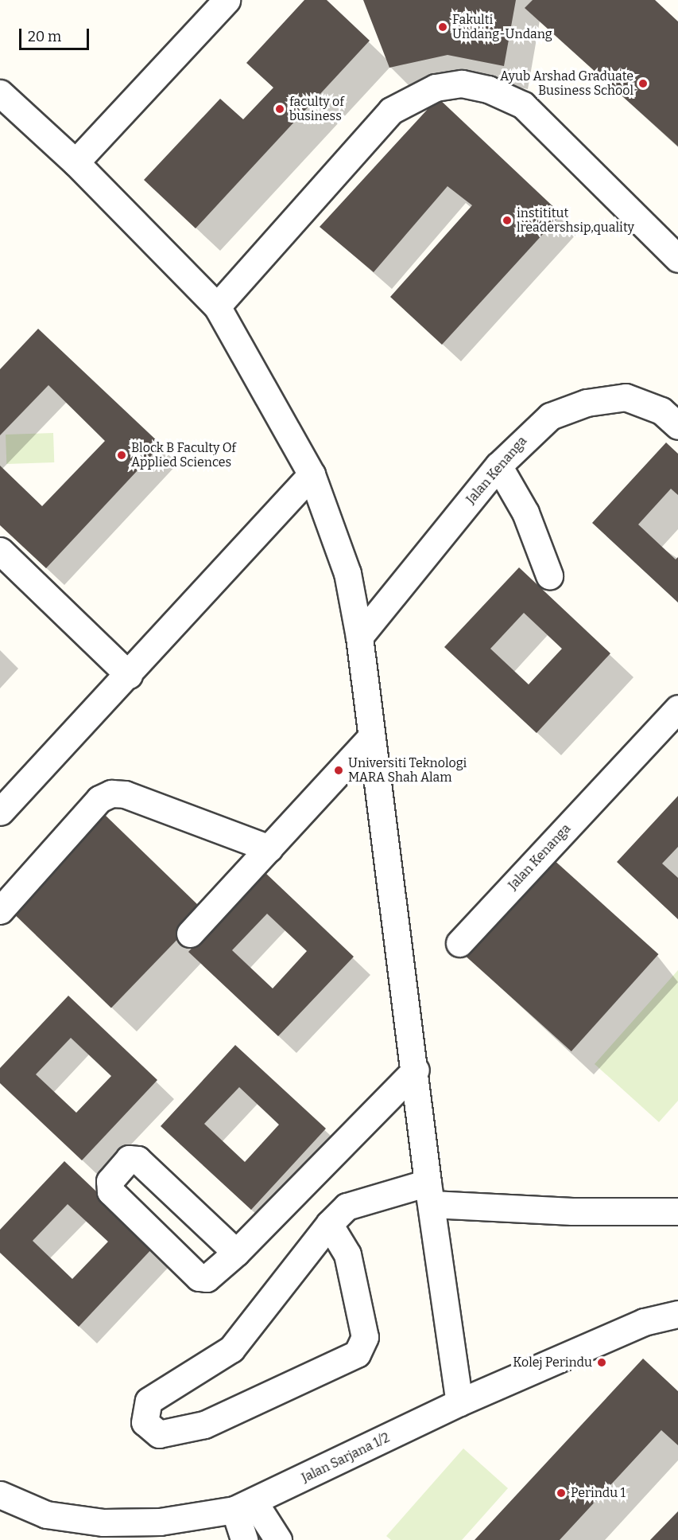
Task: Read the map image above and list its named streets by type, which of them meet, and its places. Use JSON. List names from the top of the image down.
{
  "streets": {
    "street": ["Jalan Kenanga", "Jalan Sarjana 1/2"]
  },
  "places": [
    "Fakulti Undang-Undang",
    "Ayub Arshad Graduate Business School",
    "faculty of business",
    "instititut lreadershsip,quality",
    "Block B Faculty Of Applied Sciences",
    "Universiti Teknologi MARA Shah Alam",
    "Kolej Perindu",
    "Perindu 1"
  ],
  "scale_bar": "20 m"
}
